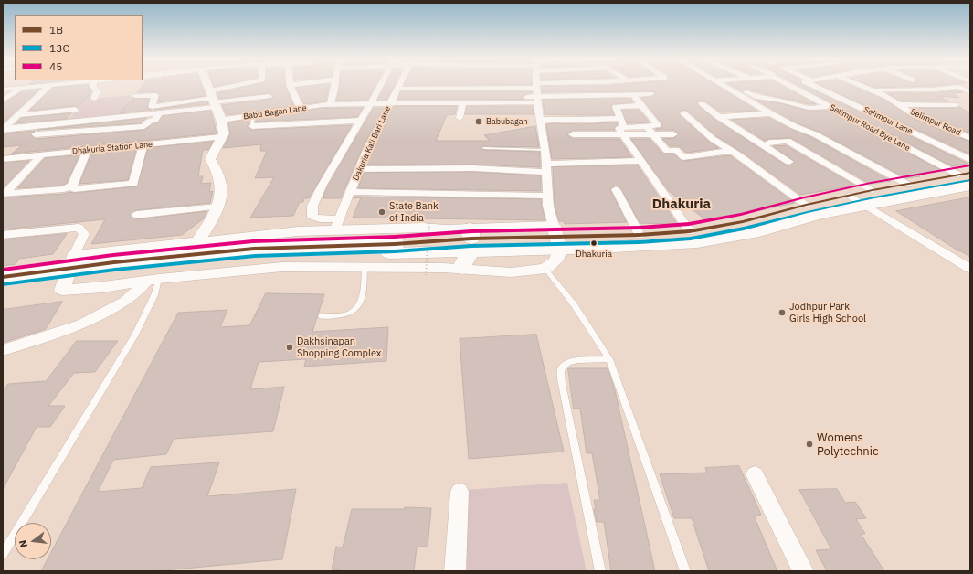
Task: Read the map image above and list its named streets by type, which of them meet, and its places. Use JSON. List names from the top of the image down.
{
  "streets": {
    "street": [
      "Babu Bagan Lane",
      "Selimpur Lane",
      "Selimpur Road",
      "Selimpur Road Bye Lane",
      "Dakuria Kali Bari Lane",
      "Dhakuria Station Lane"
    ]
  },
  "crossings": [
    ["Babu Bagan Lane", "Dakuria Kali Bari Lane"]
  ],
  "districts": ["Dhakuria"],
  "places": [
    "Babubagan",
    "State Bank of India",
    "Dhakuria",
    "Jodhpur Park Girls High School",
    "Dakhsinapan Shopping Complex",
    "Womens Polytechnic"
  ],
  "lines": ["transit line 45", "transit line 1B", "transit line 13C"],
  "legend": ["1B", "13C", "45"],
  "north": "left"
}
